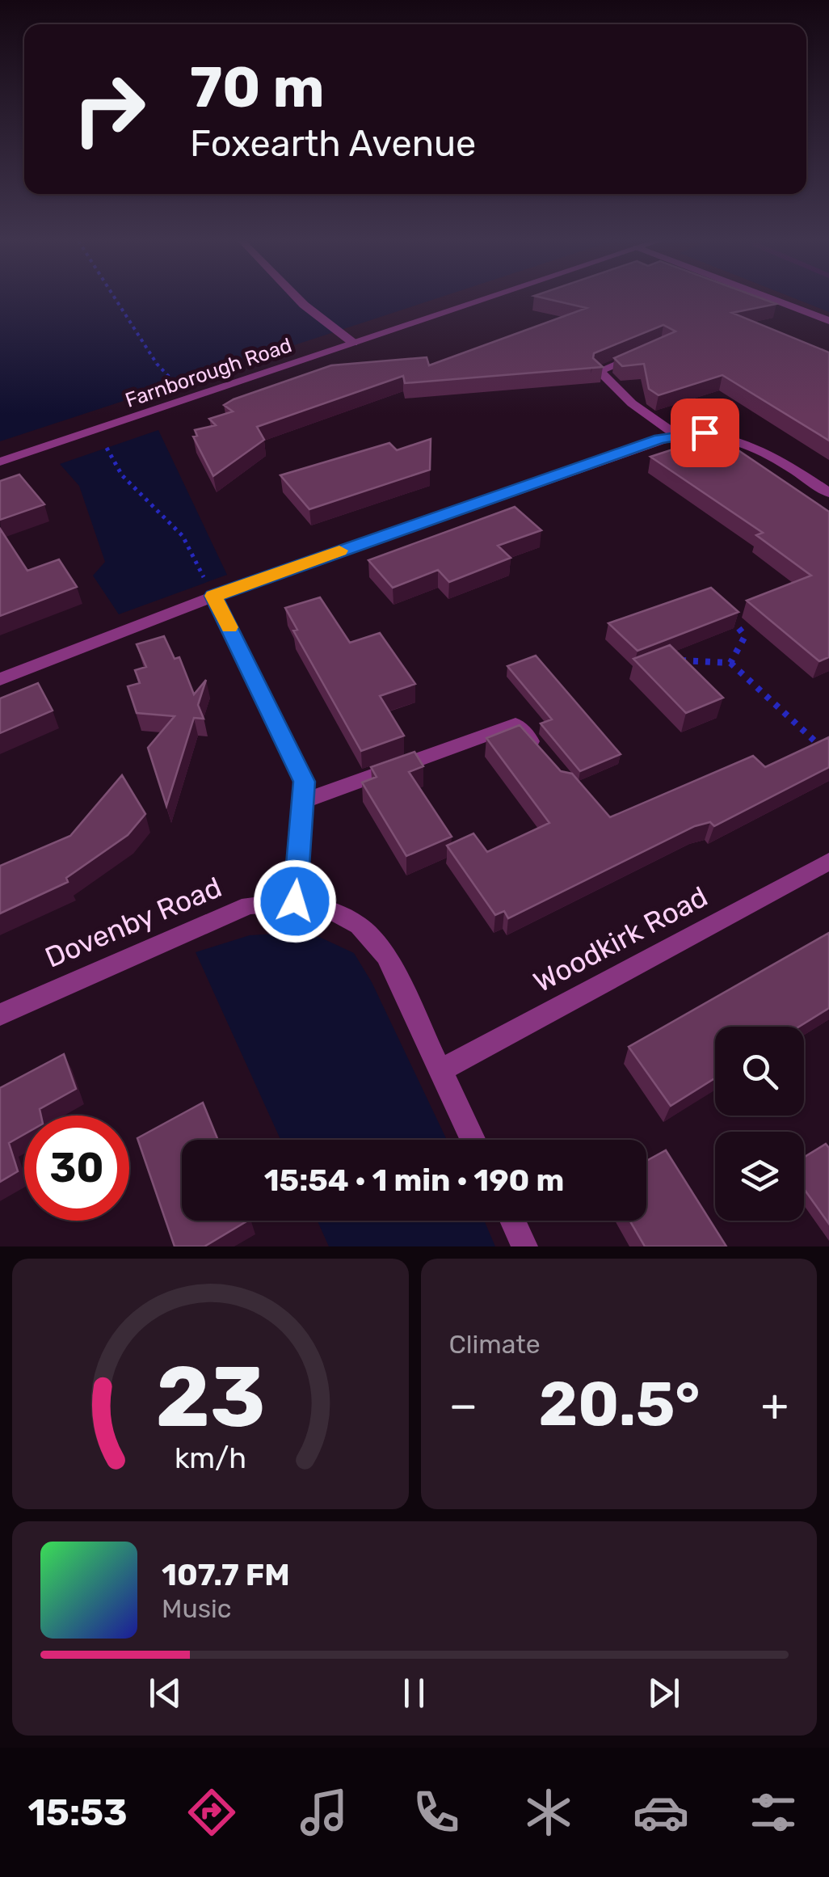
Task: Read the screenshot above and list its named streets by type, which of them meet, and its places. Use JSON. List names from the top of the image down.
{
  "streets": {
    "street": ["Farnborough Road", "Dovenby Road", "Woodkirk Road"]
  },
  "crossings": [
    ["Dovenby Road", "Woodkirk Road"]
  ],
  "page": {
    "turn": ["70 m", "Foxearth Avenue"],
    "limit": "30",
    "trip": "15:54 · 1 min · 190 m",
    "tile": "Climate",
    "heat": ["−", "20.5°", "+"],
    "song": ["107.7 FM", "Music"],
    "tabs": "15:53",
    "gauge": ["23", "km/h"]
  }
}
